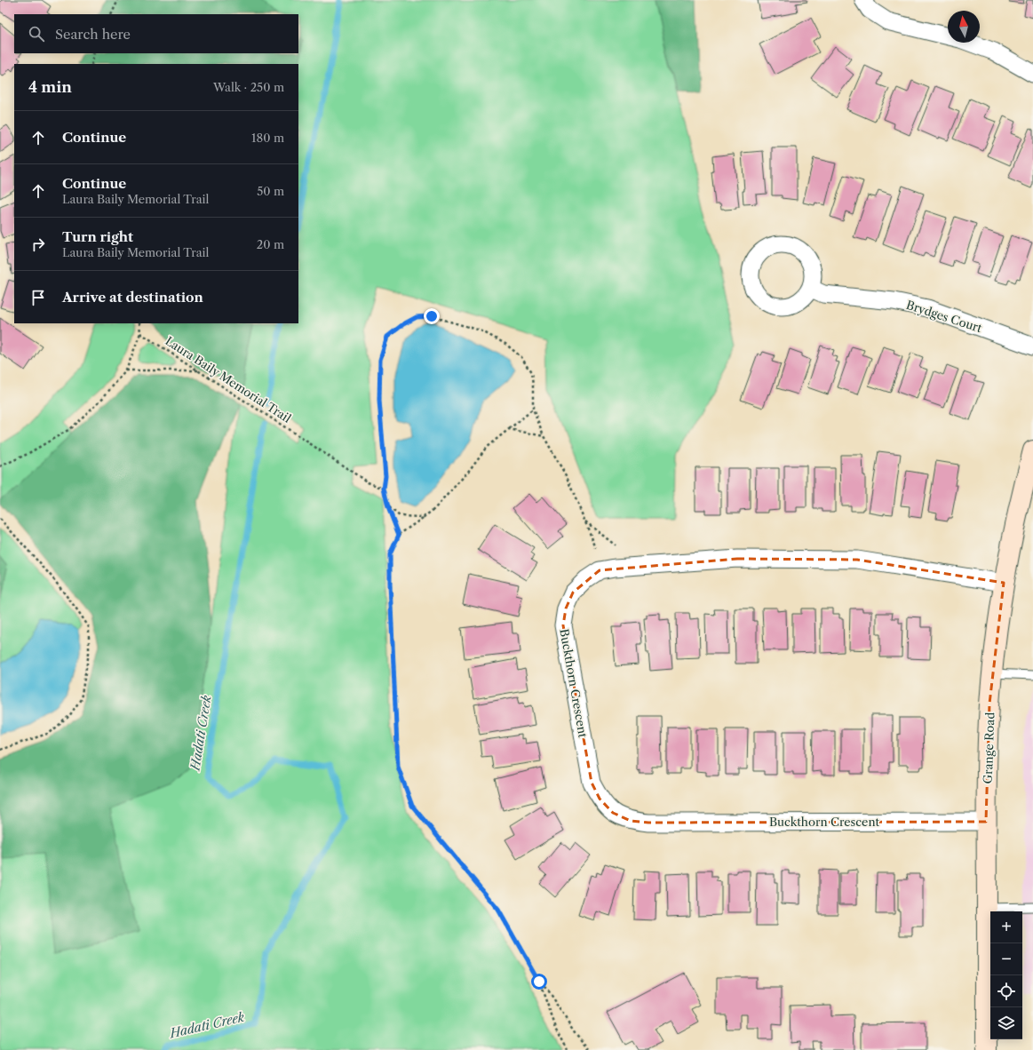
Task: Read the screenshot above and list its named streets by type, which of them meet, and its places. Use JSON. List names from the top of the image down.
{
  "streets": {
    "street": ["Brydges Court", "Buckthorn Crescent", "Grange Road"],
    "path": ["Laura Baily Memorial Trail"]
  },
  "crossings": [
    ["Buckthorn Crescent", "Grange Road"]
  ],
  "water": ["Hadati Creek"],
  "north": "top",
  "page": {
    "search": "Search here",
    "heading": ["4 min", "Walk · 250 m"],
    "list": [
      ["Continue", "180 m"],
      ["Continue", "Laura Baily Memorial Trail", "50 m"],
      ["Turn right", "Laura Baily Memorial Trail", "20 m"],
      "Arrive at destination"
    ],
    "map_buttons": ["+", "−"]
  }
}
